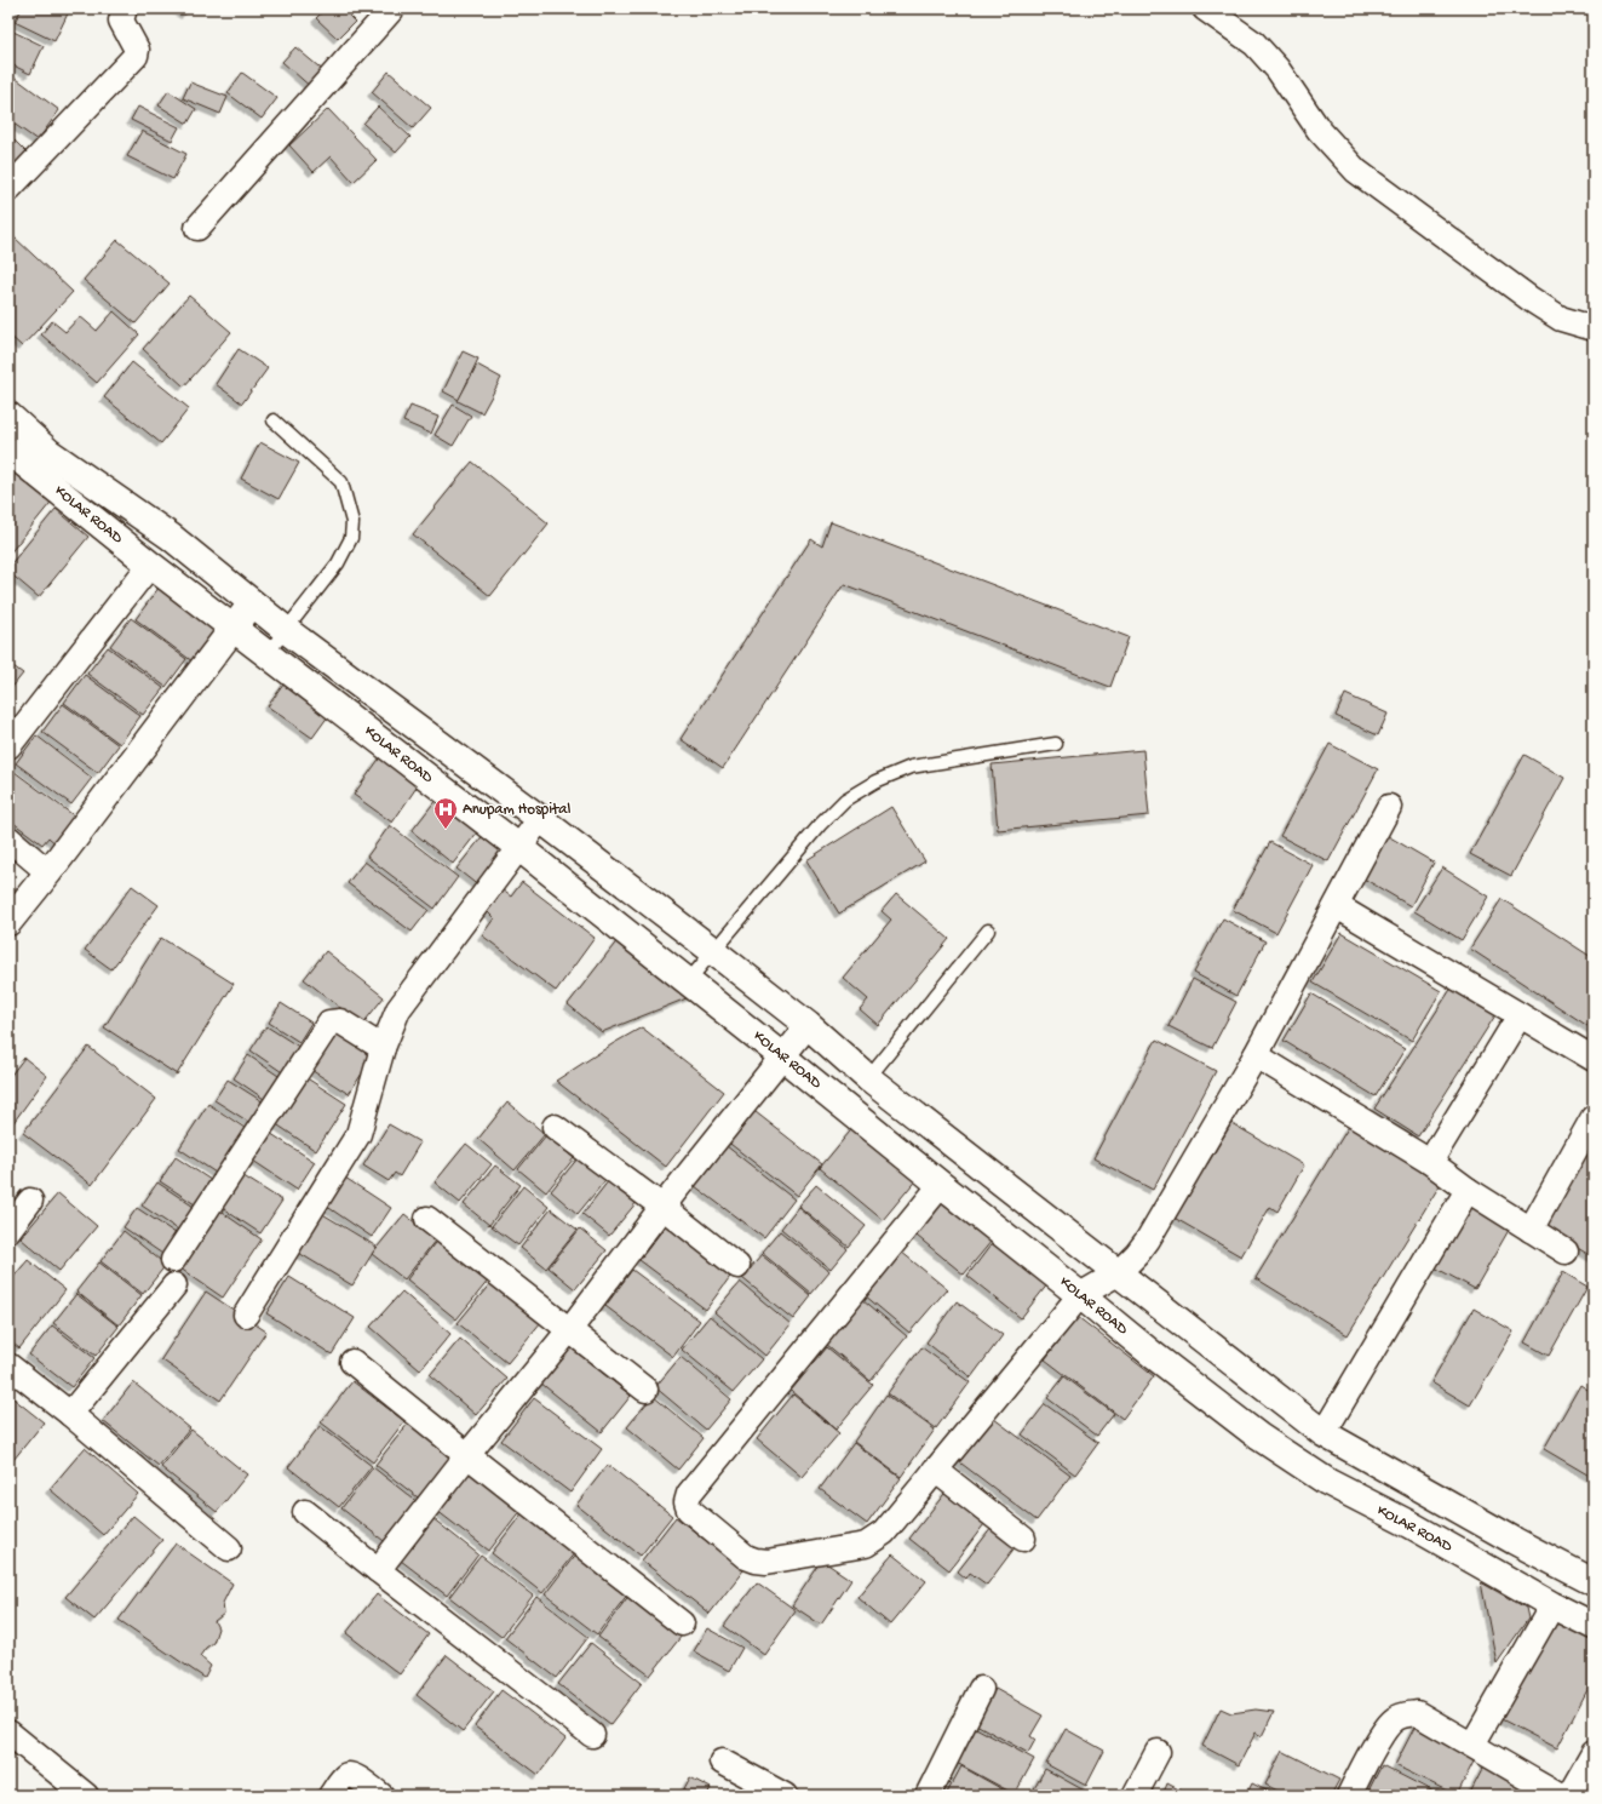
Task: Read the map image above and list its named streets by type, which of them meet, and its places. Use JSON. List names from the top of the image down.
{
  "streets": {
    "main road": ["KOLAR ROAD"]
  },
  "places": {
    "hospital": ["Anupam Hospital"]
  }
}
